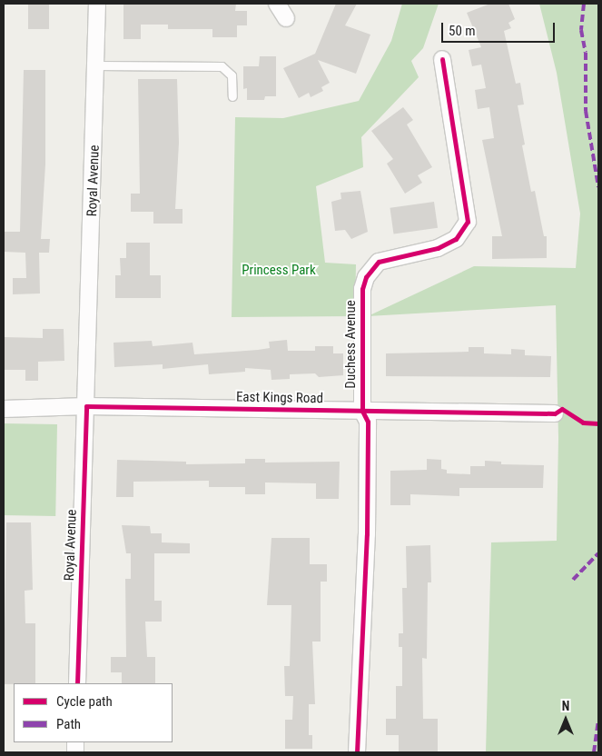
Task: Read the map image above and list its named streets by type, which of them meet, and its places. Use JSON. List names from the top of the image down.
{
  "streets": {
    "street": ["Royal Avenue", "Duchess Avenue", "East Kings Road"]
  },
  "crossings": [
    ["Royal Avenue", "East Kings Road"],
    ["Duchess Avenue", "East Kings Road"]
  ],
  "parks": ["Princess Park"],
  "legend": ["Cycle path", "Path"],
  "scale_bar": "50 m",
  "north": "top"
}
